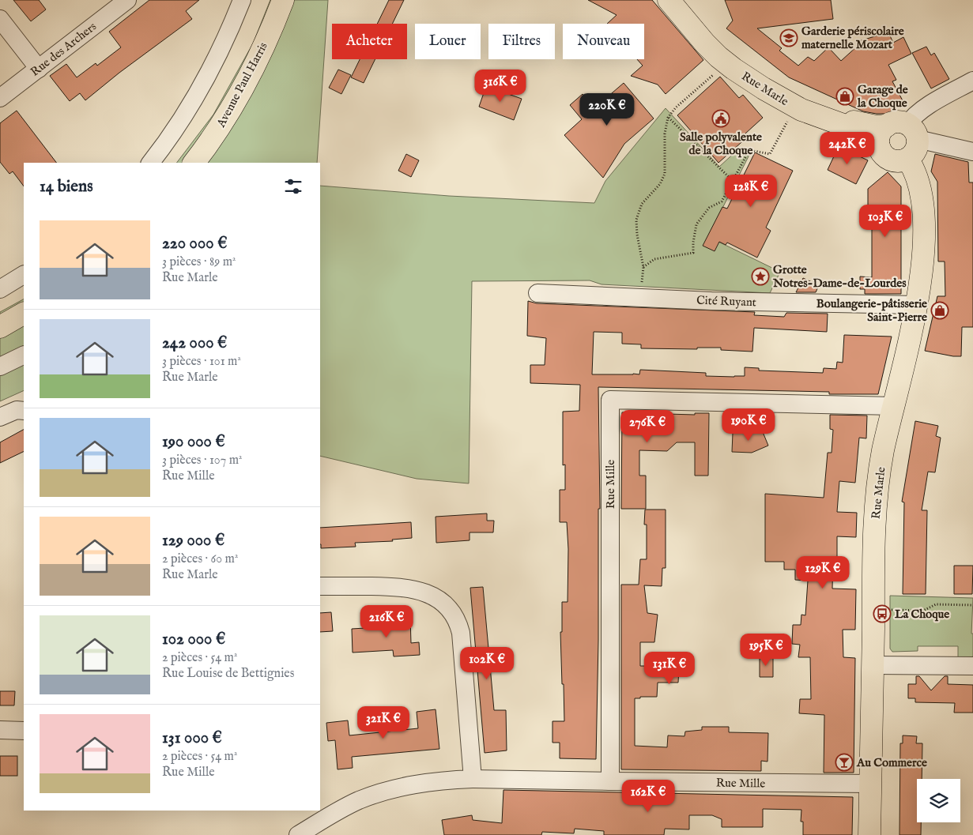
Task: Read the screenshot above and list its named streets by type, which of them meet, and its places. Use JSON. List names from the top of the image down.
{
  "streets": {
    "main road": ["Avenue Paul Harris", "Rue Marle"],
    "street": ["Rue des Archers", "Cité Ruyant", "Rue Mille"]
  },
  "crossings": [
    ["Rue Marle", "Cité Ruyant"],
    ["Rue Marle", "Rue Mille"]
  ],
  "places": {
    "school or university": ["Garderie périscolaire maternelle Mozart"],
    "shop": ["Garage de la Choque", "Boulangerie-pâtisserie Saint-Pierre"],
    "public building": ["Salle polyvalente de la Choque"],
    "place": ["Grotte Notres-Dame-de-Lourdes"],
    "bus stop": ["La Choque"],
    "bar": ["Au Commerce"]
  },
  "page": {
    "chip": [
      "Acheter",
      "Louer",
      "Filtres",
      "Nouveau"
    ],
    "price": [
      "316K €",
      "220K €",
      "242K €",
      "128K €",
      "103K €",
      "190K €",
      "276K €",
      "129K €",
      "216K €",
      "195K €",
      "102K €",
      "131K €",
      "321K €",
      "162K €"
    ],
    "heading": "14 biens",
    "list": [
      {
        "name": "220 000 €",
        "note": "3 pièces · 89 m² · Rue Marle"
      },
      {
        "name": "242 000 €",
        "note": "3 pièces · 101 m² · Rue Marle"
      },
      {
        "name": "190 000 €",
        "note": "3 pièces · 107 m² · Rue Mille"
      },
      {
        "name": "129 000 €",
        "note": "2 pièces · 60 m² · Rue Marle"
      },
      {
        "name": "102 000 €",
        "note": "2 pièces · 54 m² · Rue Louise de Bettignies"
      },
      {
        "name": "131 000 €",
        "note": "2 pièces · 54 m² · Rue Mille"
      }
    ]
  }
}
